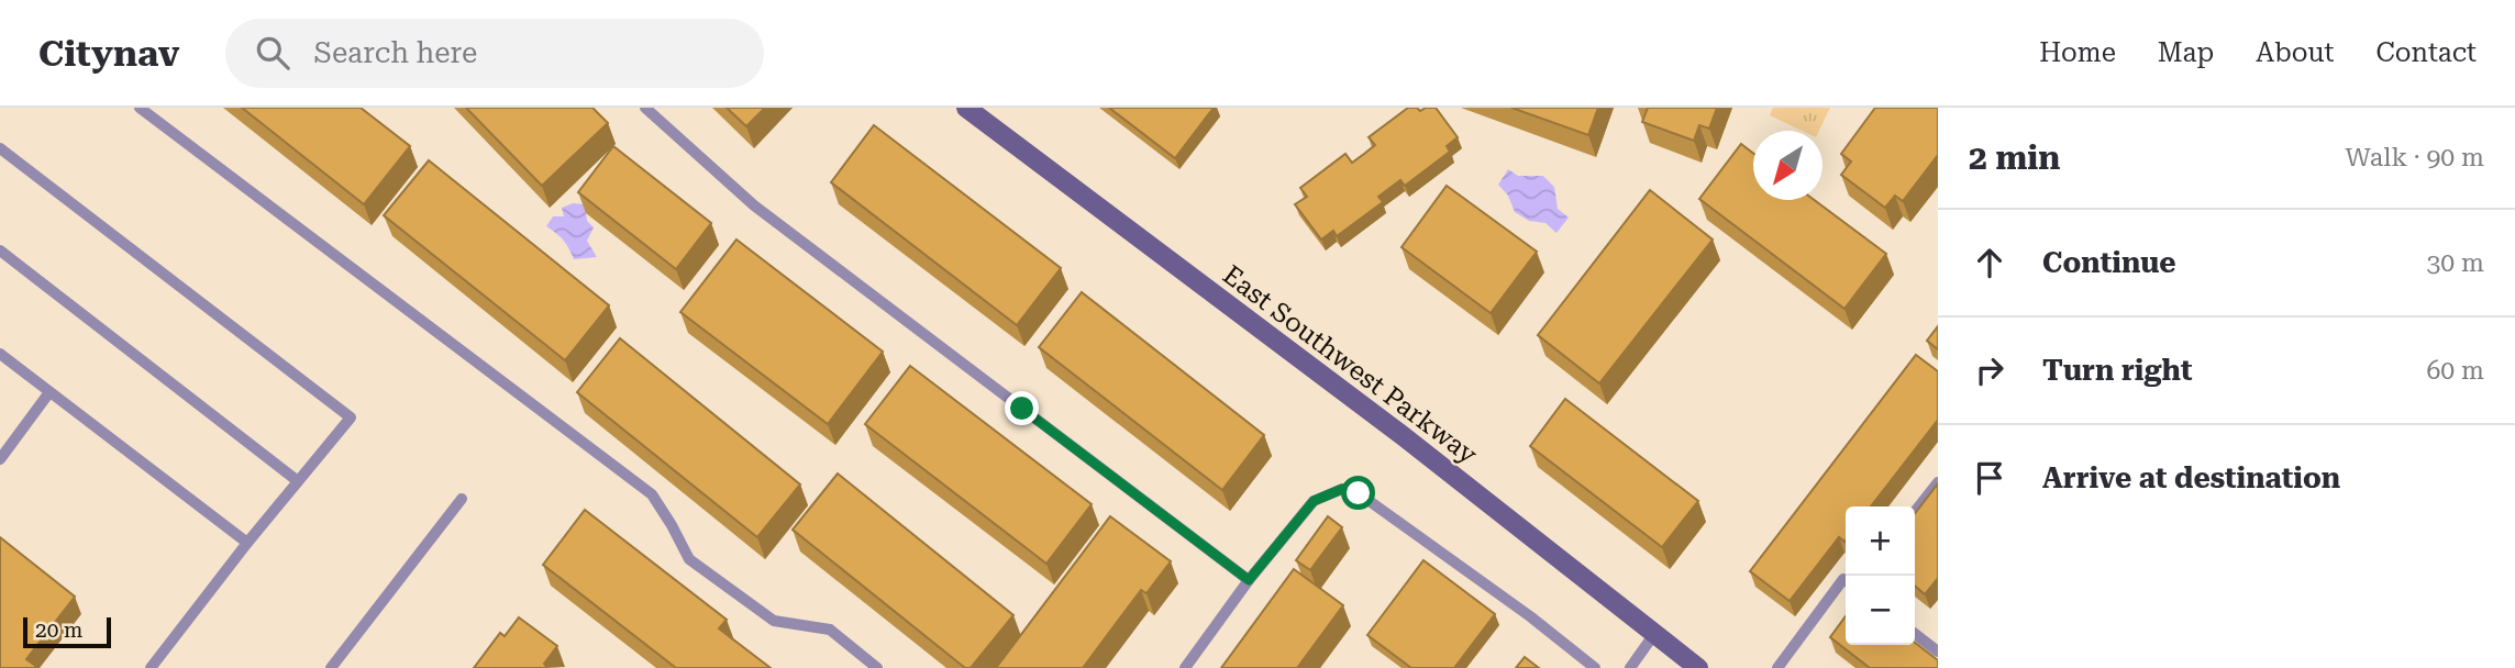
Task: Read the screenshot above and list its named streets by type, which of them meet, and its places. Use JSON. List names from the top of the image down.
{
  "streets": {
    "street": ["East Southwest Parkway"]
  },
  "scale_bar": "20 m",
  "north": "bottom left",
  "page": {
    "header": "Citynav",
    "search": "Search here",
    "nav": [
      "Home",
      "Map",
      "About",
      "Contact"
    ],
    "heading": ["2 min", "Walk · 90 m"],
    "list": [
      ["Continue", "30 m"],
      ["Turn right", "60 m"],
      "Arrive at destination"
    ],
    "map_buttons": ["+", "−"],
    "scale": "20 m"
  }
}
